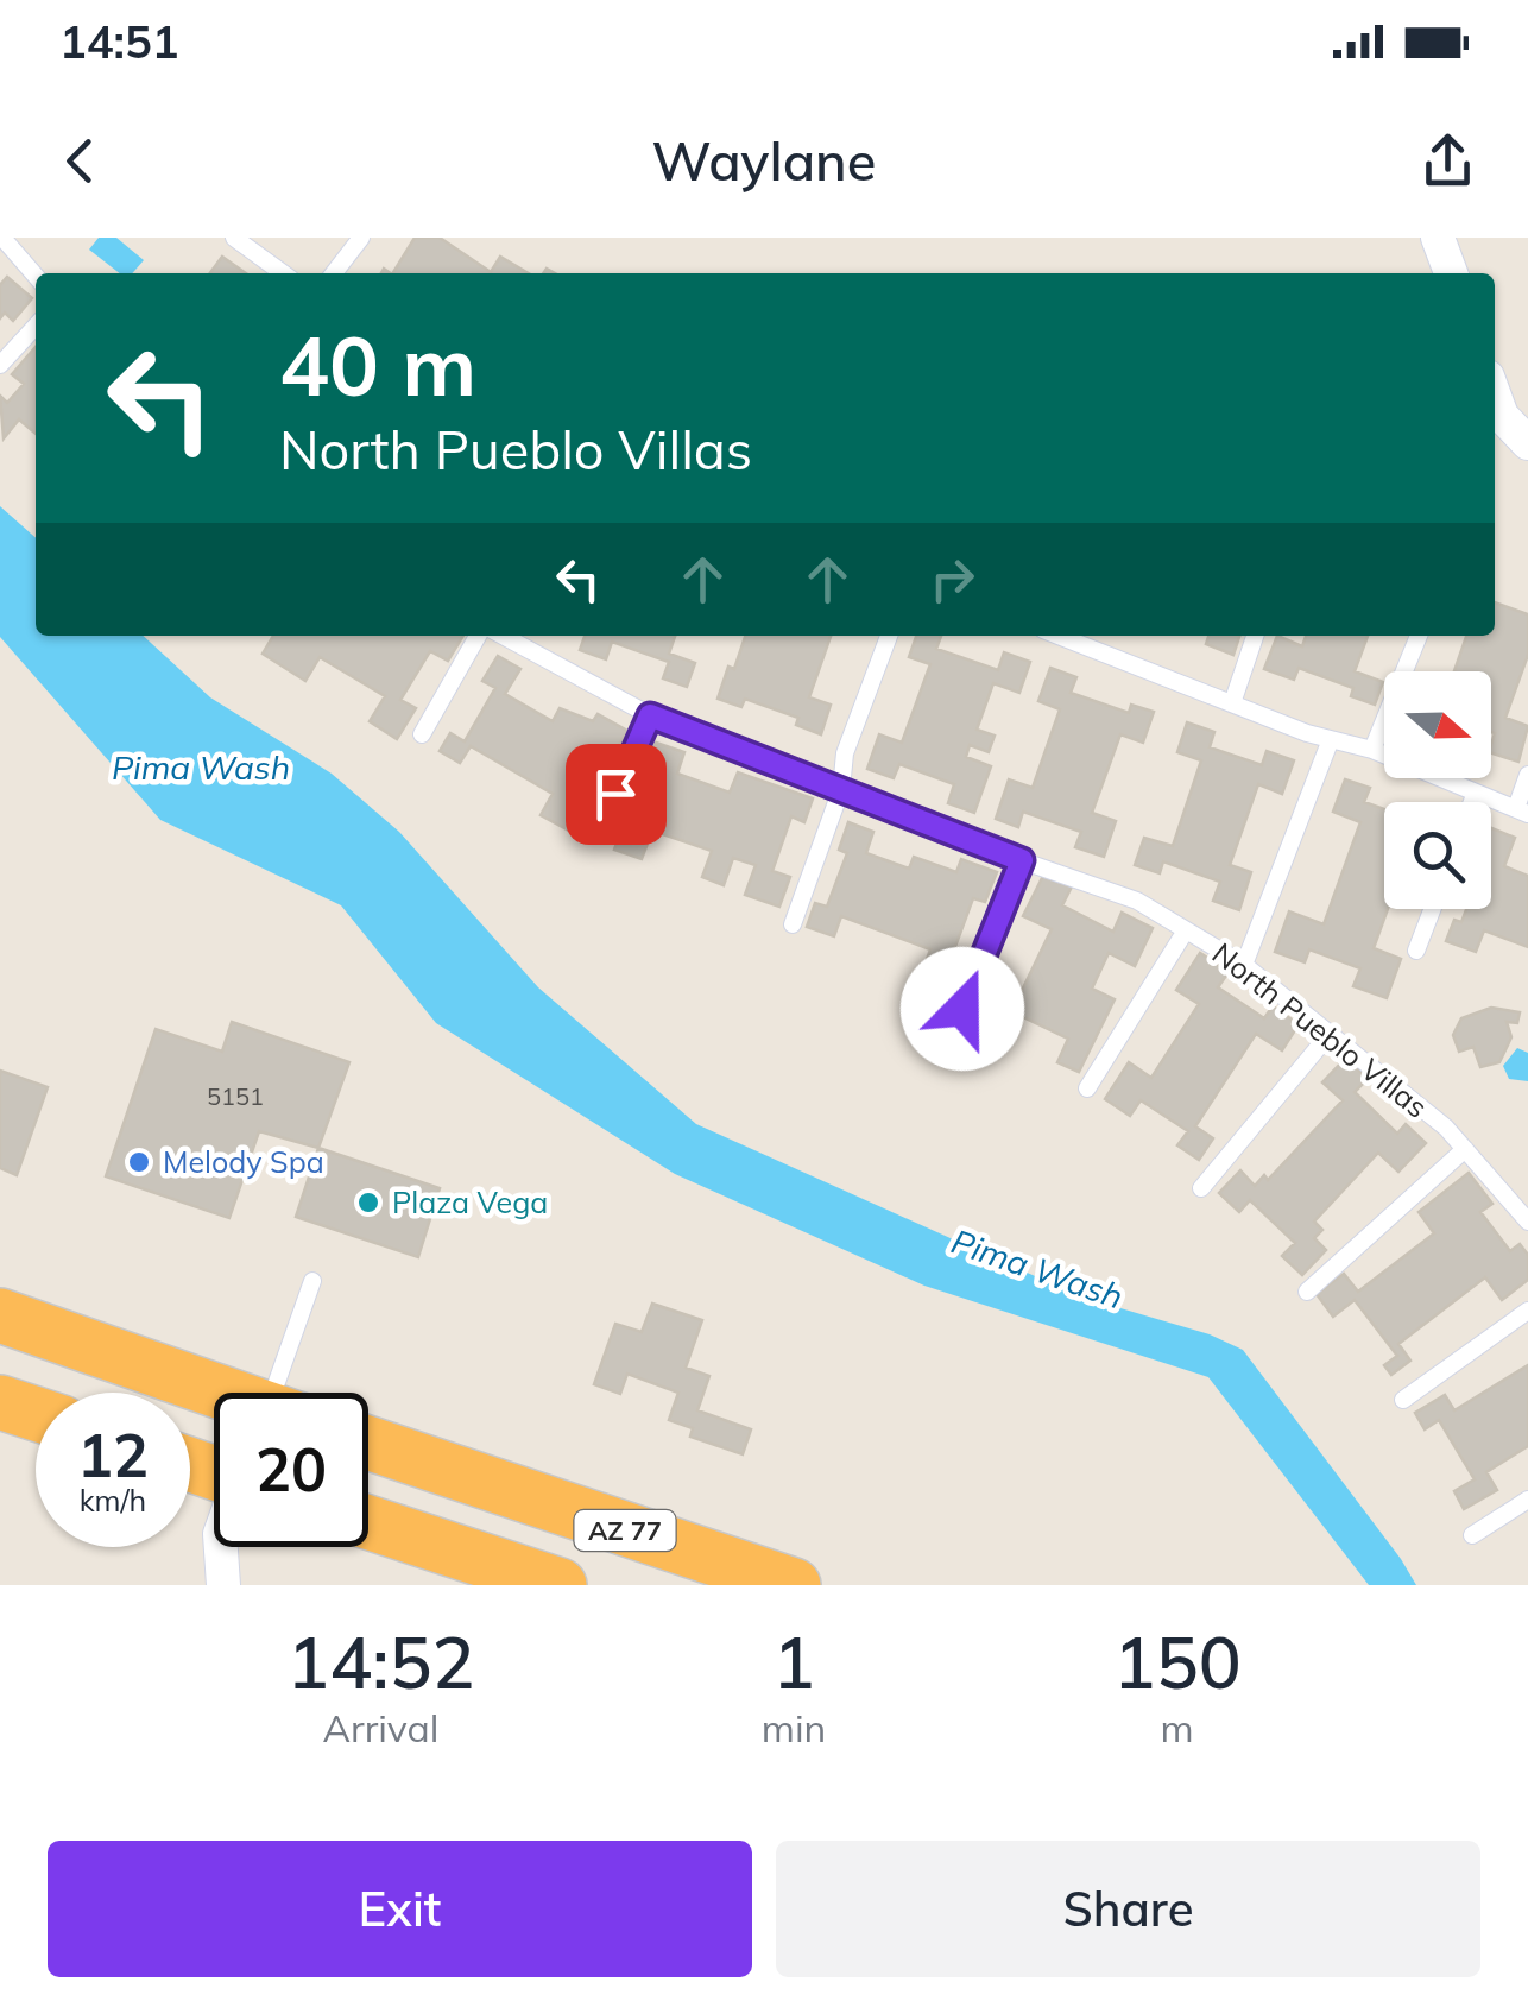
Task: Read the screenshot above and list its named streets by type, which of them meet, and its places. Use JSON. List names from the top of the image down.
{
  "streets": {
    "highway": ["AZ 77"],
    "lane": ["North Pueblo Villas"]
  },
  "water": ["Pima Wash"],
  "places": ["Melody Spa", "Plaza Vega"],
  "house_numbers": ["5151"],
  "north": "right",
  "page": {
    "status": "14:51",
    "header": "Waylane",
    "turn": ["40 m", "North Pueblo Villas"],
    "speed": "12 km/h",
    "limit": "20",
    "eta": [
      "14:52",
      "Arrival",
      "1",
      "min",
      "150",
      "m"
    ],
    "buttons": ["Exit", "Share"]
  }
}
